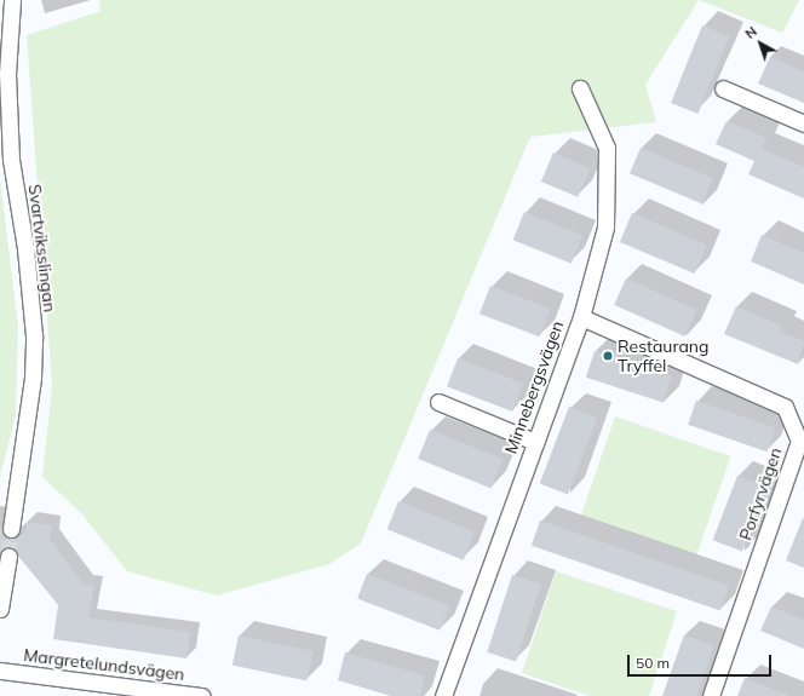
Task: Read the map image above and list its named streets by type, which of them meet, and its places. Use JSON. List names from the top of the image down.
{
  "streets": {
    "street": [
      "Svartviksslingan",
      "Minnebergsvägen",
      "Porfyrvägen",
      "Margretelundsvägen"
    ]
  },
  "crossings": [
    ["Minnebergsvägen", "Porfyrvägen"]
  ],
  "places": ["Restaurang Tryffel"],
  "scale_bar": "50 m",
  "north": "top left"
}
